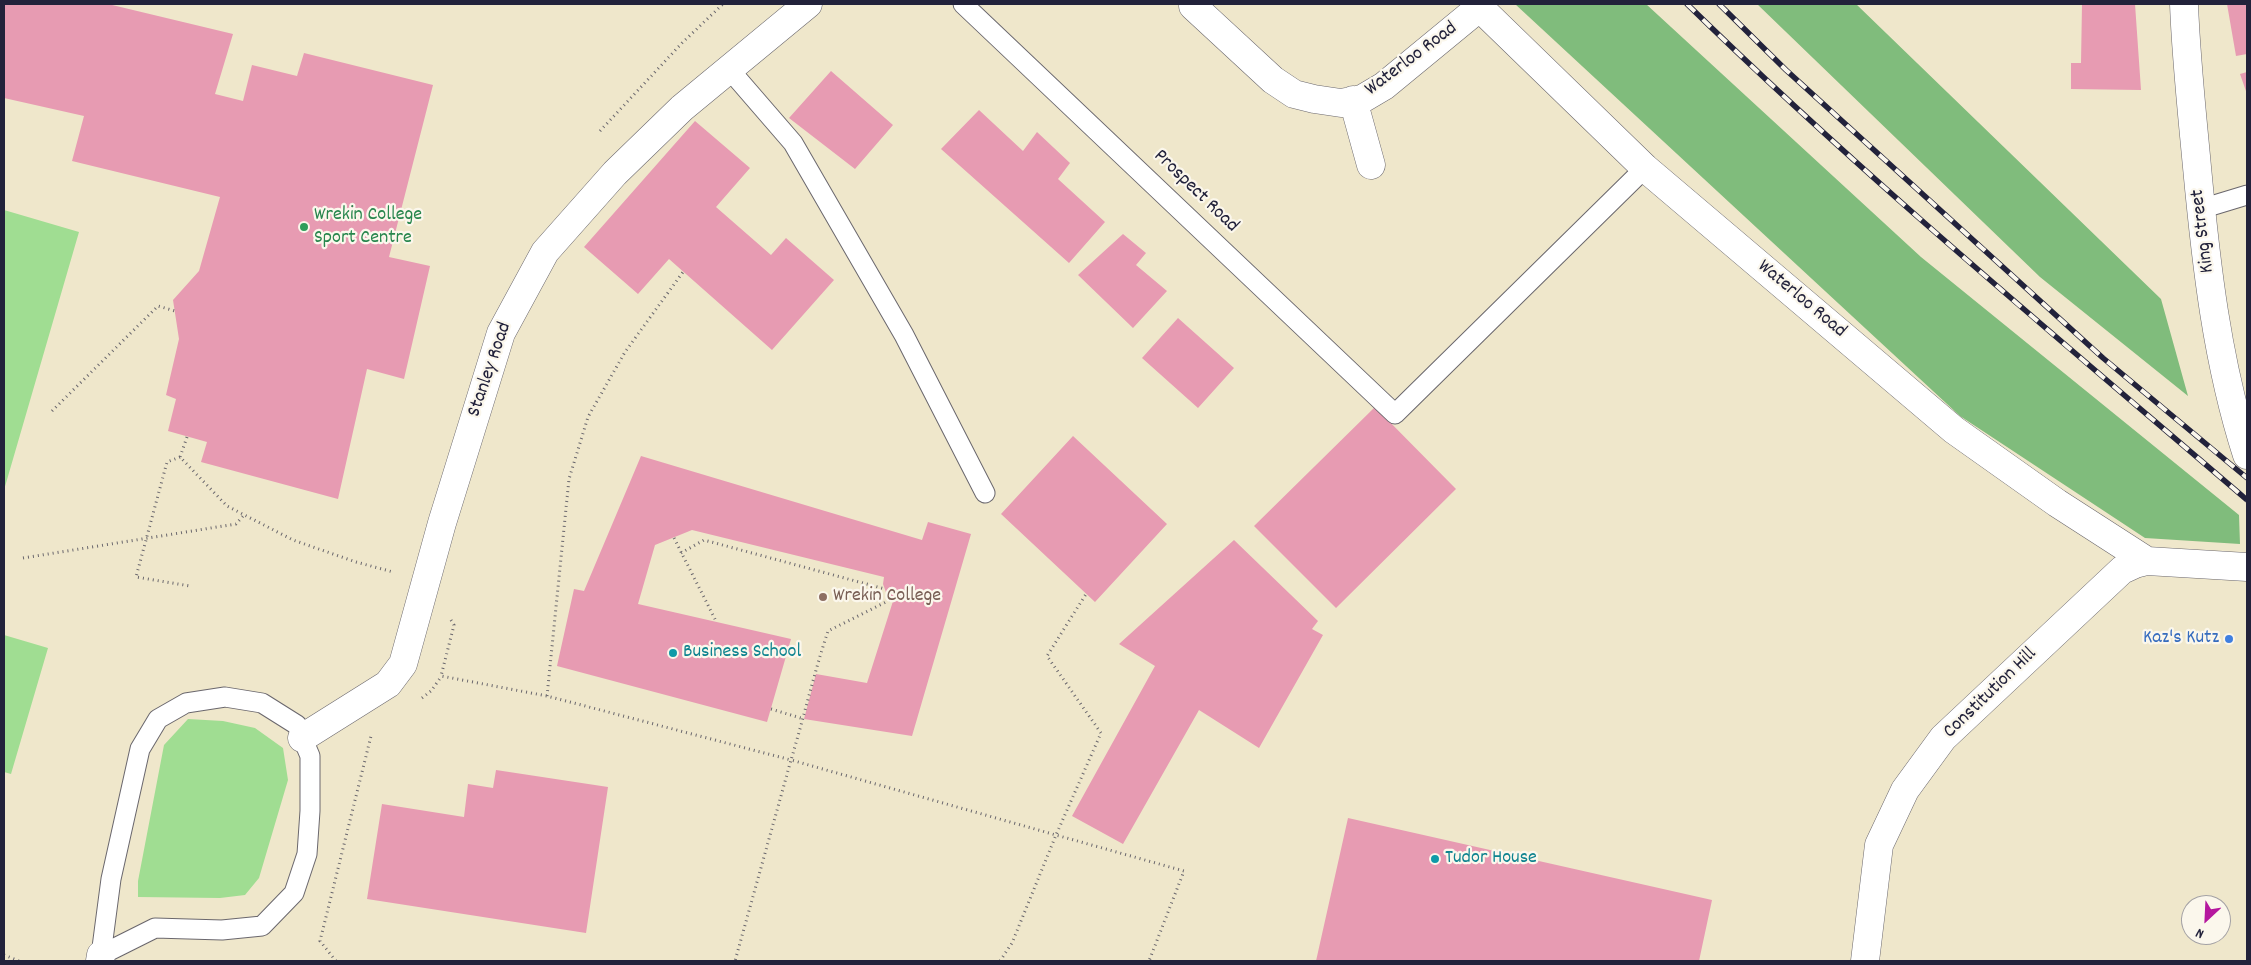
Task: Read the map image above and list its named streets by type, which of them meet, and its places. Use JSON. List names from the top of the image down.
{
  "streets": {
    "street": [
      "Waterloo Road",
      "King Street",
      "Stanley Road",
      "Constitution Hill"
    ],
    "lane": ["Prospect Road"]
  },
  "crossings": [
    ["Waterloo Road", "Prospect Road"],
    ["Waterloo Road", "Constitution Hill"]
  ],
  "places": [
    "Wrekin College Sport Centre",
    "Wrekin College",
    "Kaz's Kutz",
    "Business School",
    "Tudor House"
  ],
  "north": "bottom left"
}
